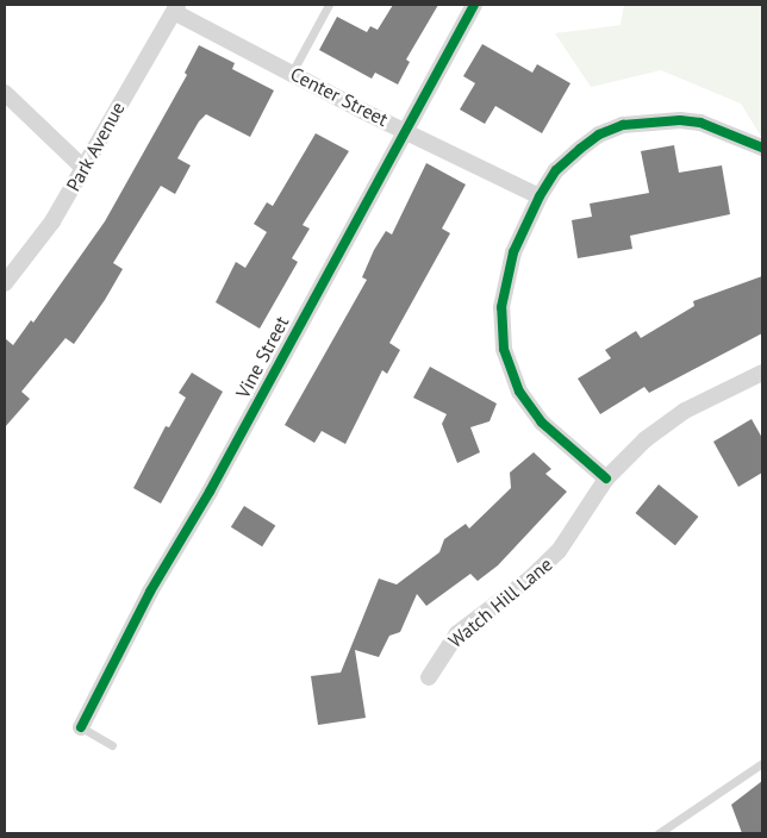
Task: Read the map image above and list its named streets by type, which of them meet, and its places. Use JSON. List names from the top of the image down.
{
  "streets": {
    "street": [
      "Center Street",
      "Park Avenue",
      "Vine Street",
      "Watch Hill Lane"
    ]
  },
  "crossings": [
    ["Center Street", "Park Avenue"],
    ["Center Street", "Vine Street"]
  ]
}
